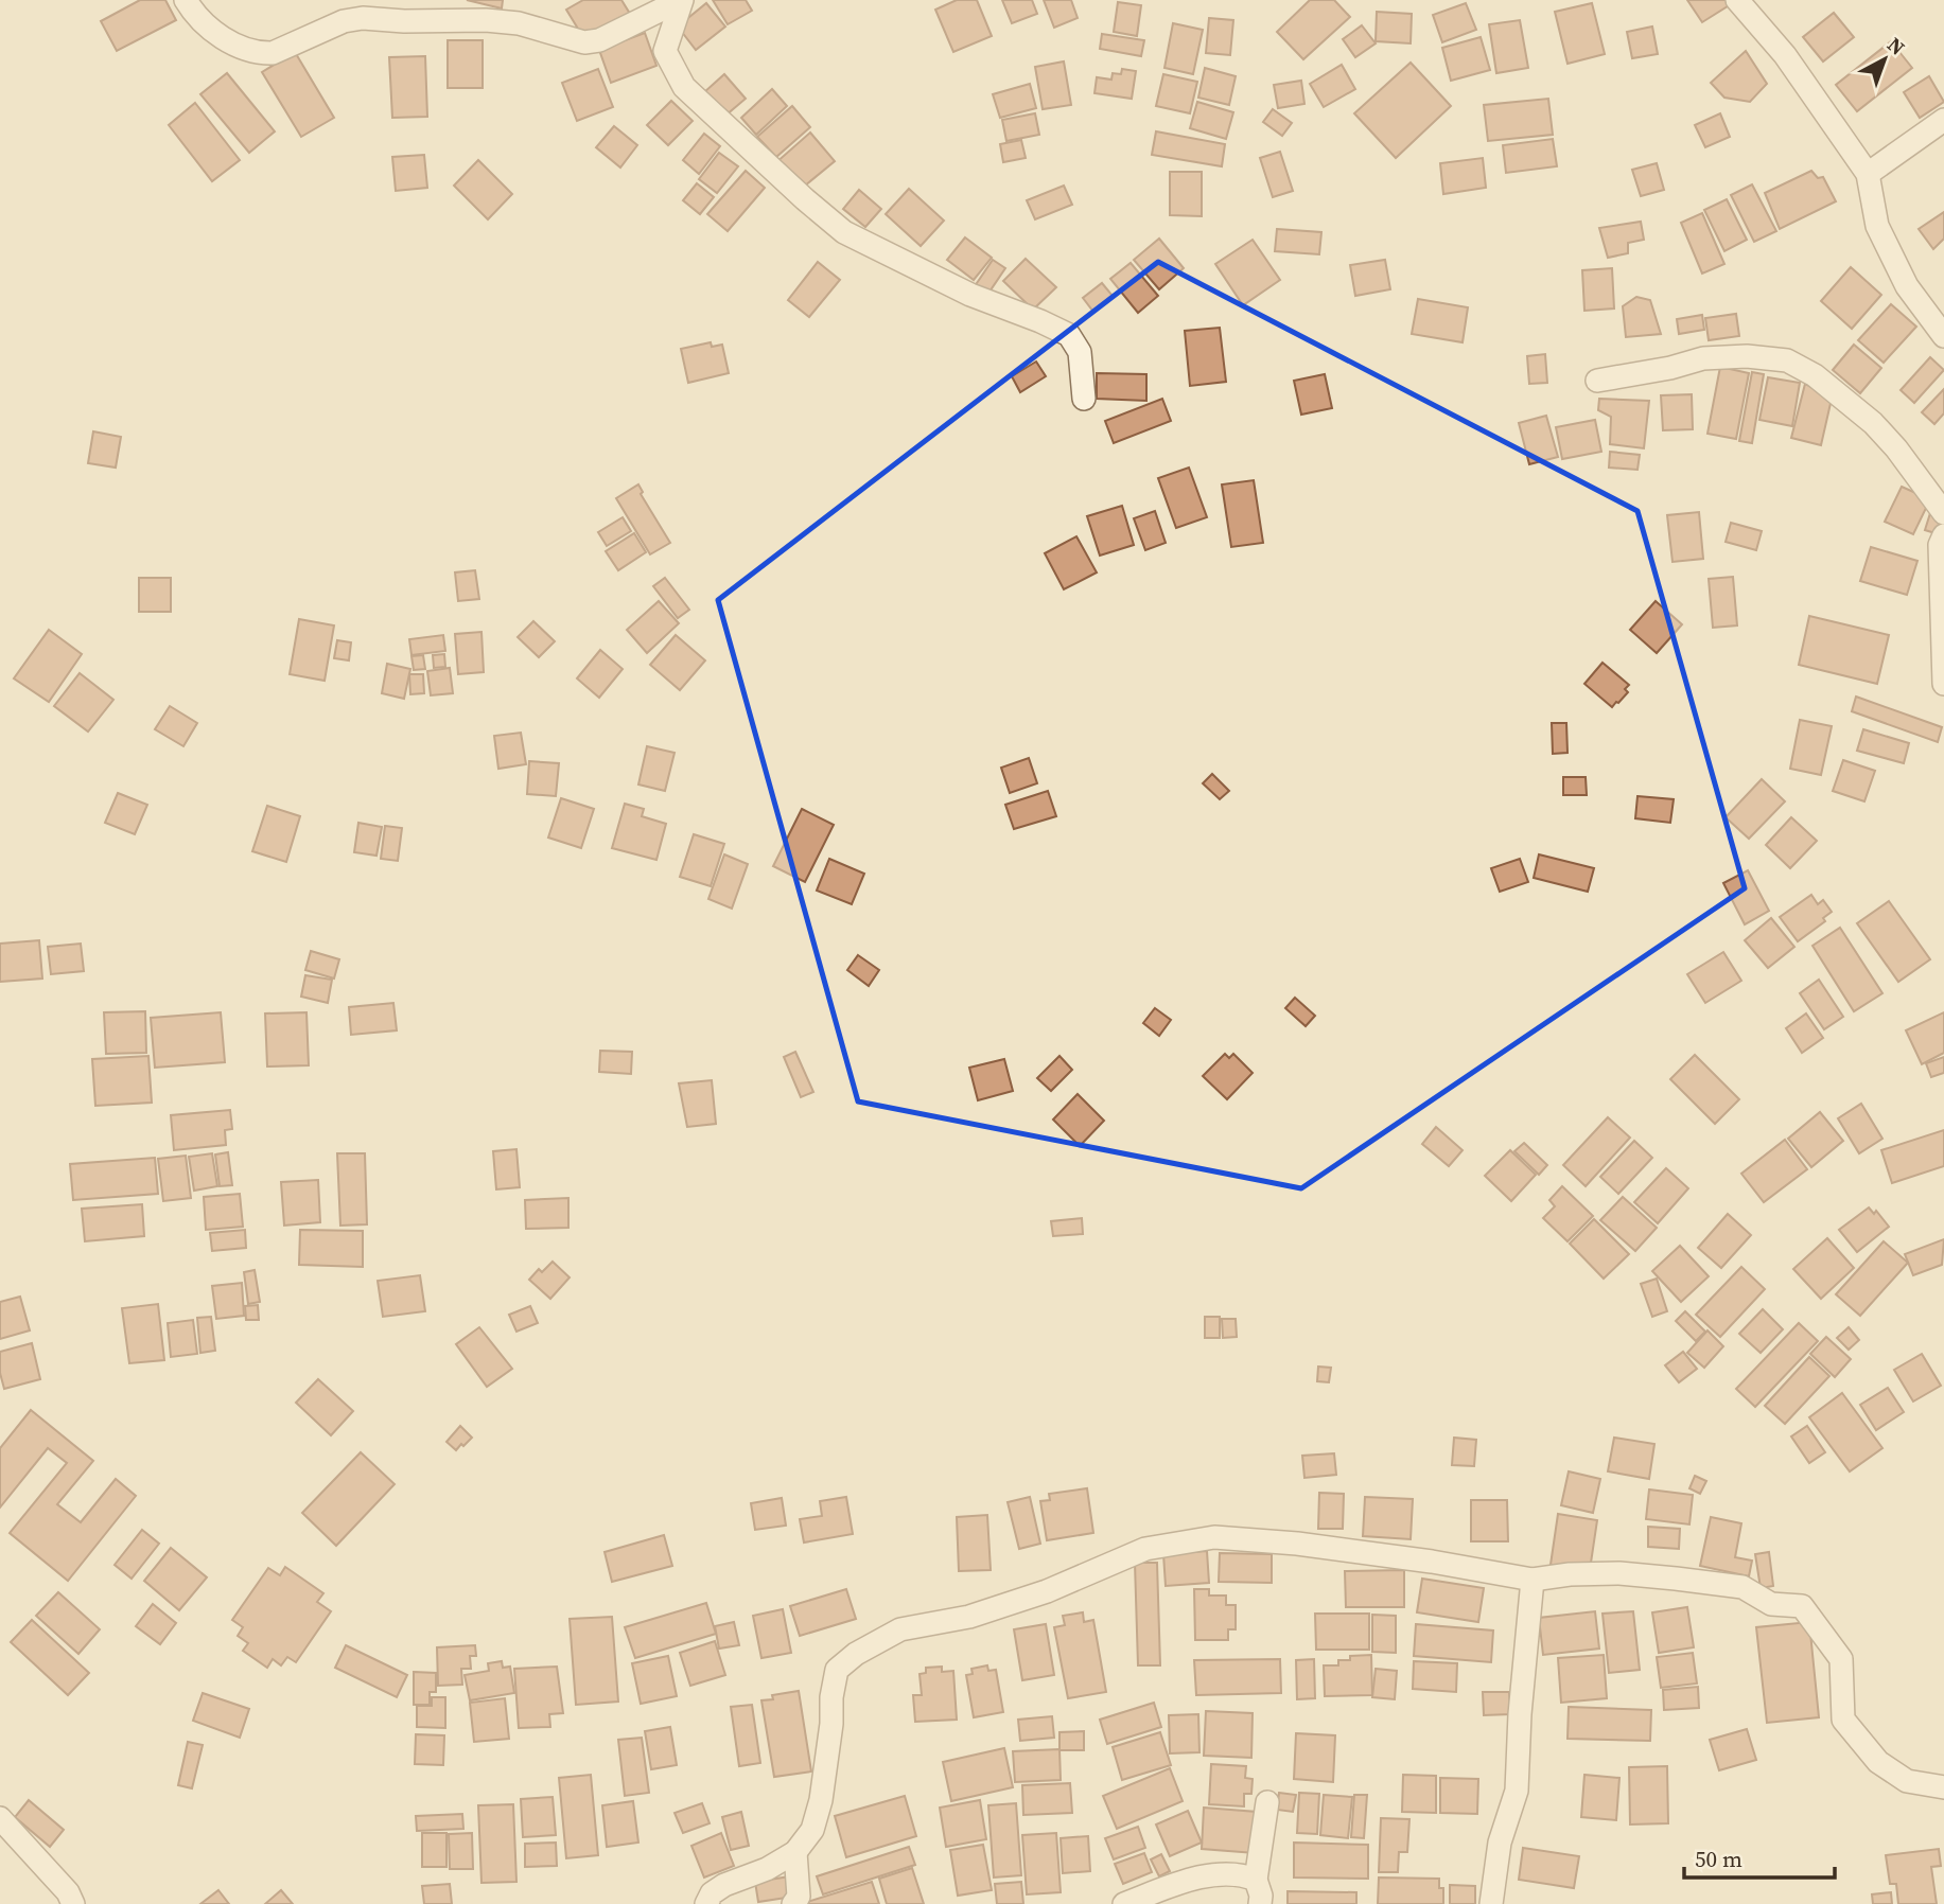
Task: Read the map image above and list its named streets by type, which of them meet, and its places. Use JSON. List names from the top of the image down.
{
  "scale_bar": "50 m",
  "north": "top right"
}
